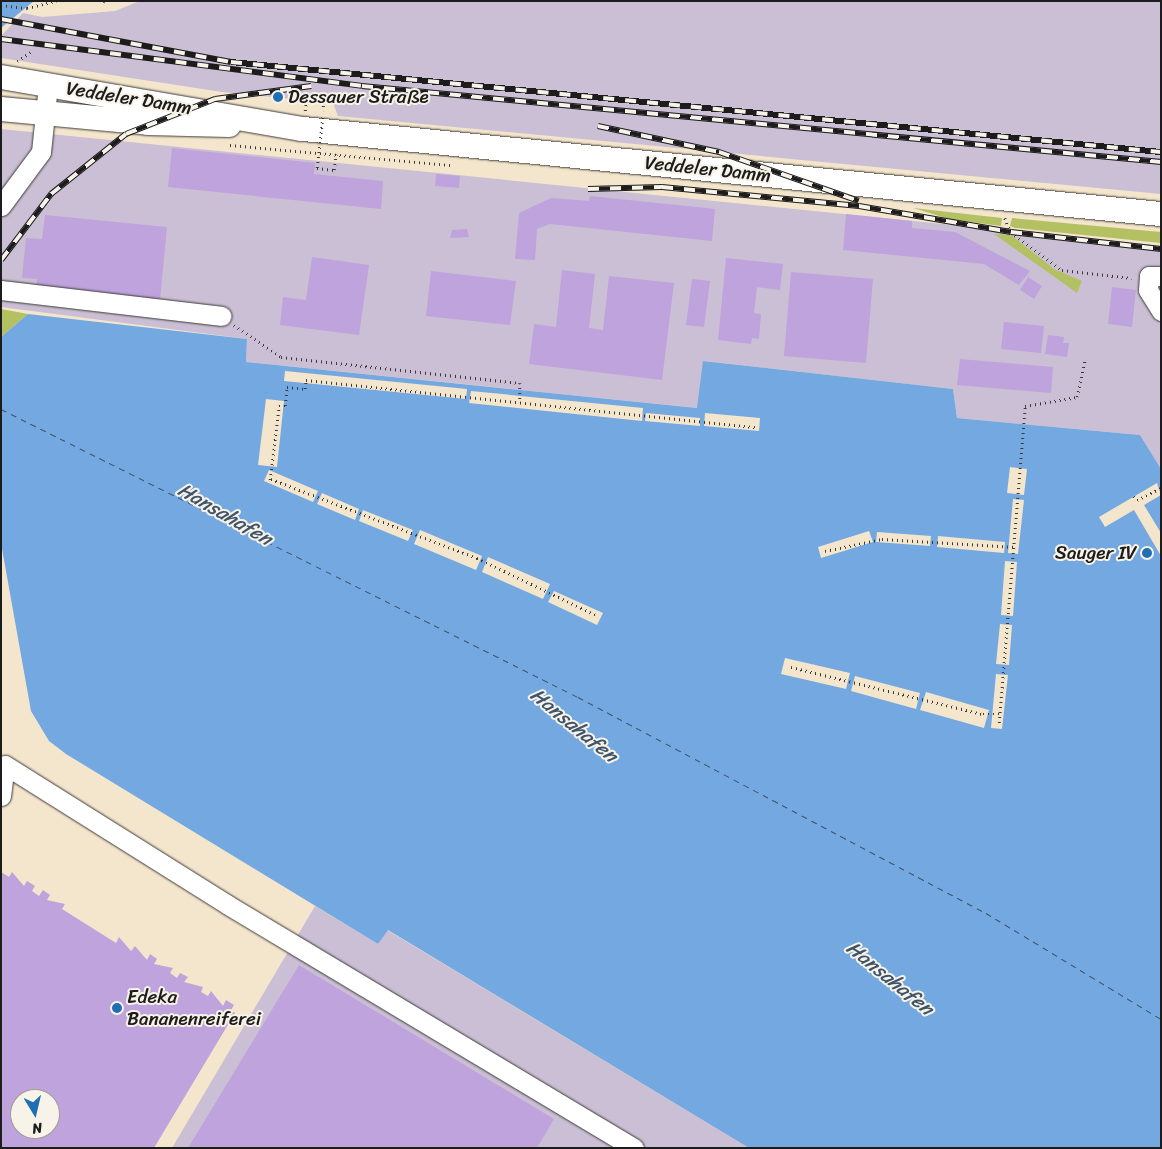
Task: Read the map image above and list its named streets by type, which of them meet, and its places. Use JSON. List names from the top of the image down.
{
  "streets": {
    "main road": ["Veddeler Damm"]
  },
  "water": ["Hansahafen"],
  "places": ["Dessauer Straße", "Sauger IV", "Edeka Bananenreiferei"],
  "north": "bottom"
}
